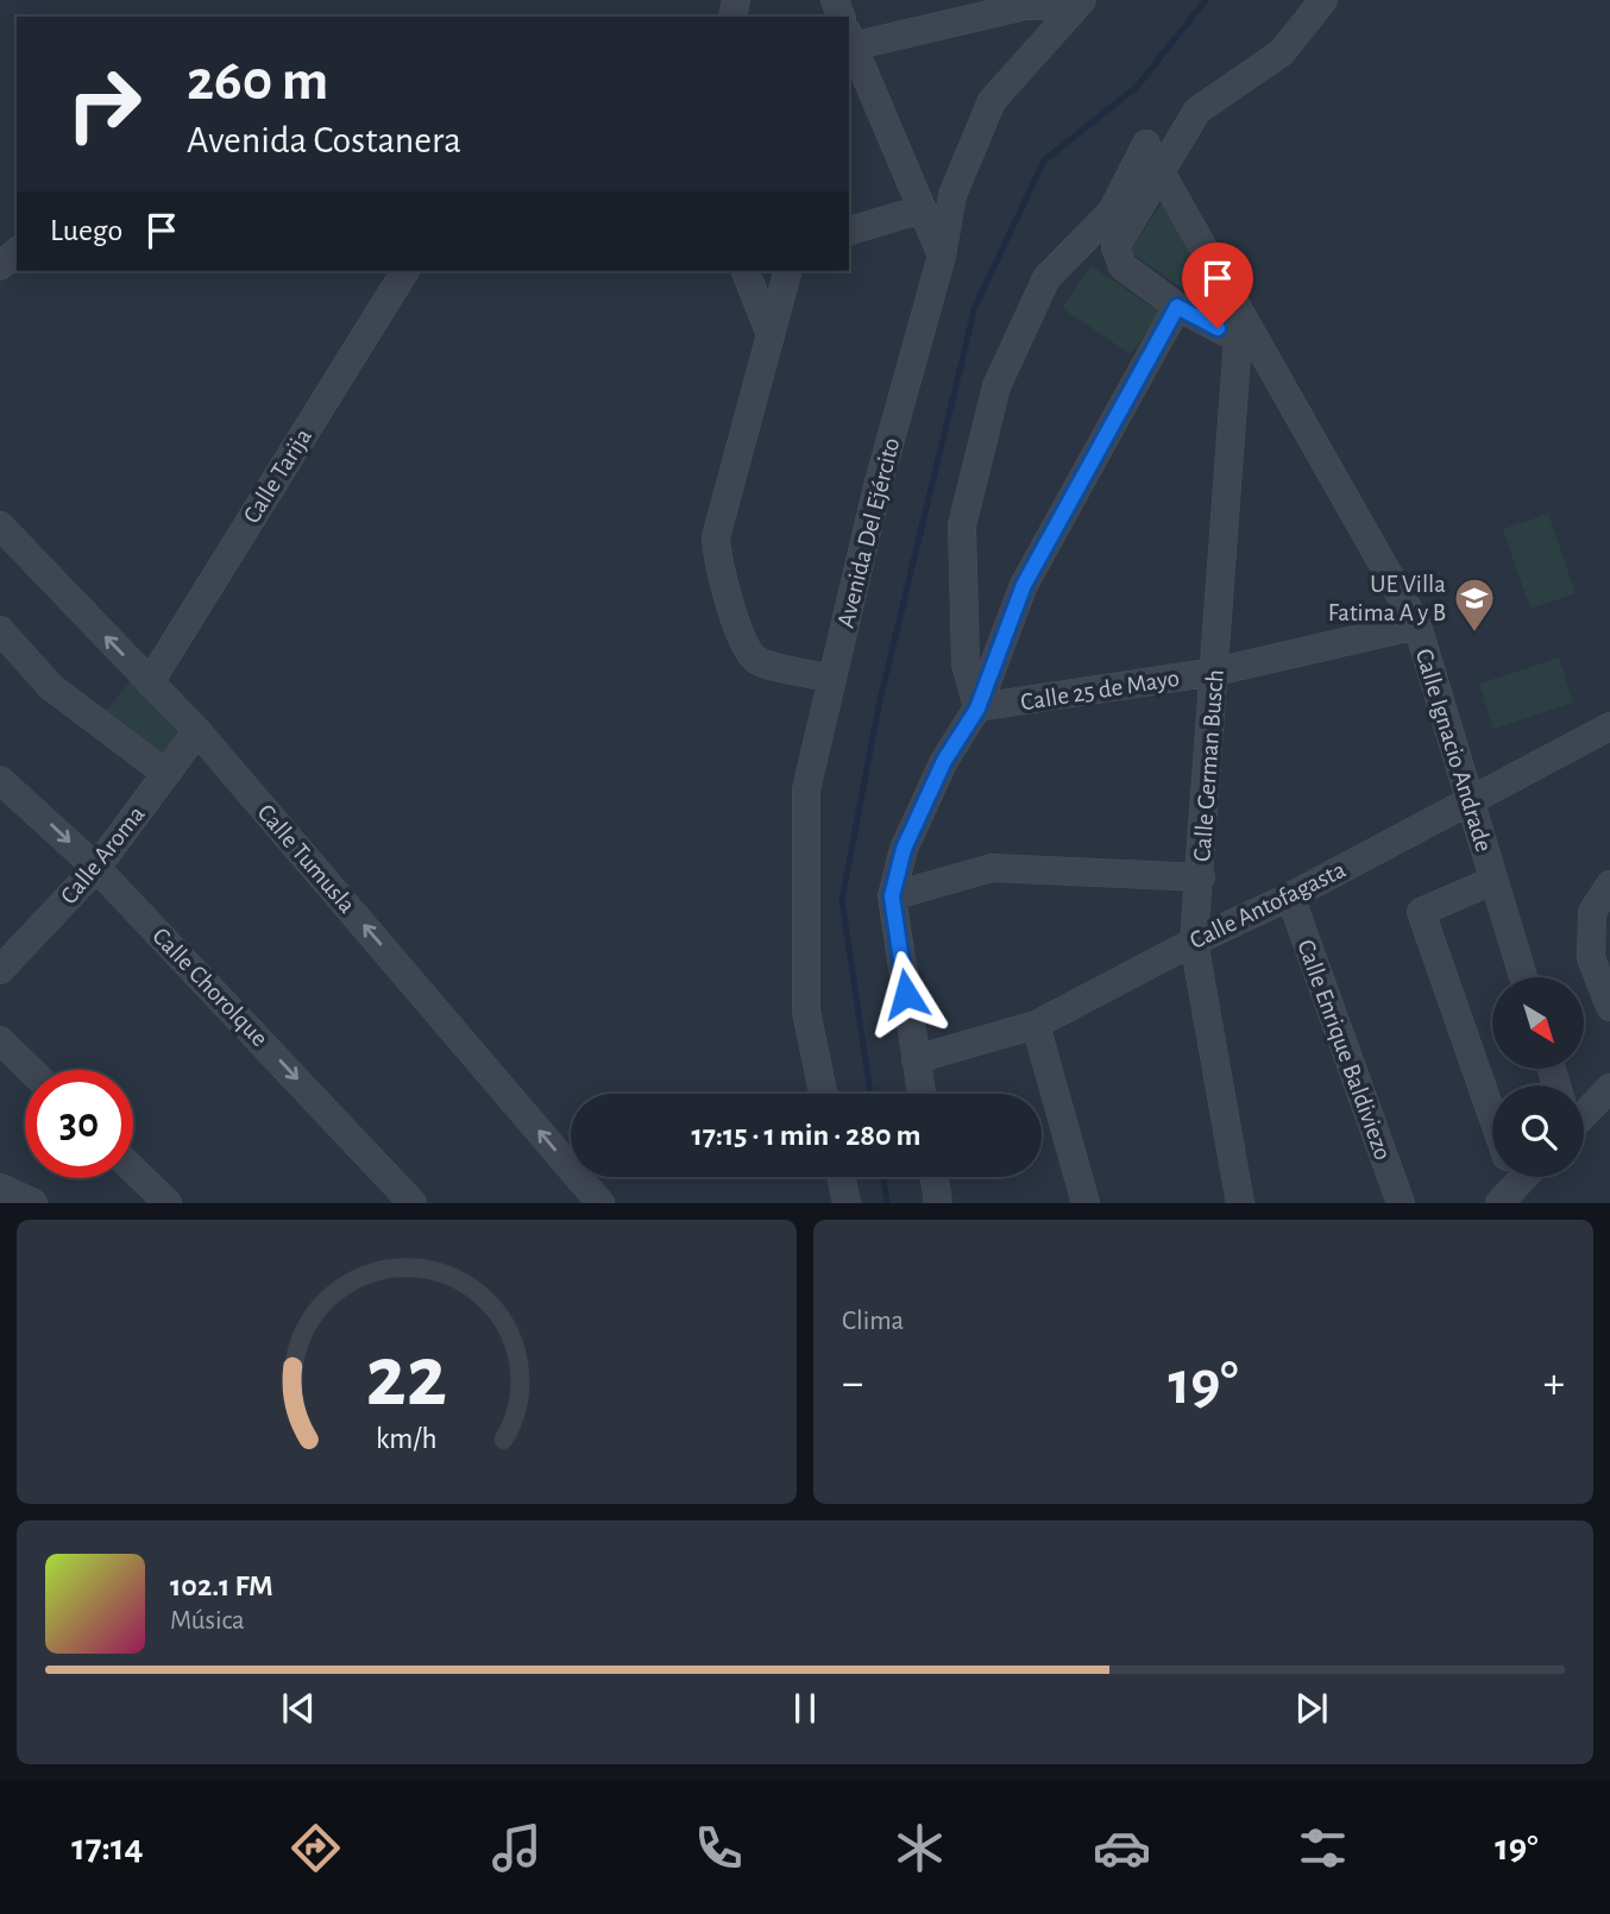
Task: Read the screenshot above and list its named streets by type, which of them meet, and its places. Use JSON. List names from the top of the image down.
{
  "streets": {
    "street": [
      "Calle Tarija",
      "Avenida Del Ejército",
      "Calle 25 de Mayo",
      "Calle Ignacio Andrade",
      "Calle German Busch",
      "Calle Aroma",
      "Calle Tumusla",
      "Calle Antofagasta",
      "Calle Chorolque",
      "Calle Enrique Baldiviezo"
    ]
  },
  "crossings": [
    ["Calle Tarija", "Calle Tumusla"],
    ["Calle 25 de Mayo", "Calle Ignacio Andrade"],
    ["Calle 25 de Mayo", "Calle German Busch"],
    ["Calle Ignacio Andrade", "Calle German Busch"],
    ["Calle Ignacio Andrade", "Calle Antofagasta"],
    ["Calle German Busch", "Calle Antofagasta"],
    ["Calle Aroma", "Calle Tumusla"],
    ["Calle Aroma", "Calle Chorolque"],
    ["Calle Antofagasta", "Calle Enrique Baldiviezo"]
  ],
  "one_way": ["Calle Tumusla"],
  "places": {
    "school or university": ["UE Villa Fatima A y B"]
  },
  "north": "bottom right",
  "page": {
    "turn": ["260 m", "Avenida Costanera"],
    "then": "Luego",
    "limit": "30",
    "trip": "17:15 · 1 min · 280 m",
    "tile": "Clima",
    "heat": ["−", "19°", "+"],
    "song": ["102.1 FM", "Música"],
    "tabs": ["17:14", "19°"],
    "gauge": ["22", "km/h"]
  }
}
